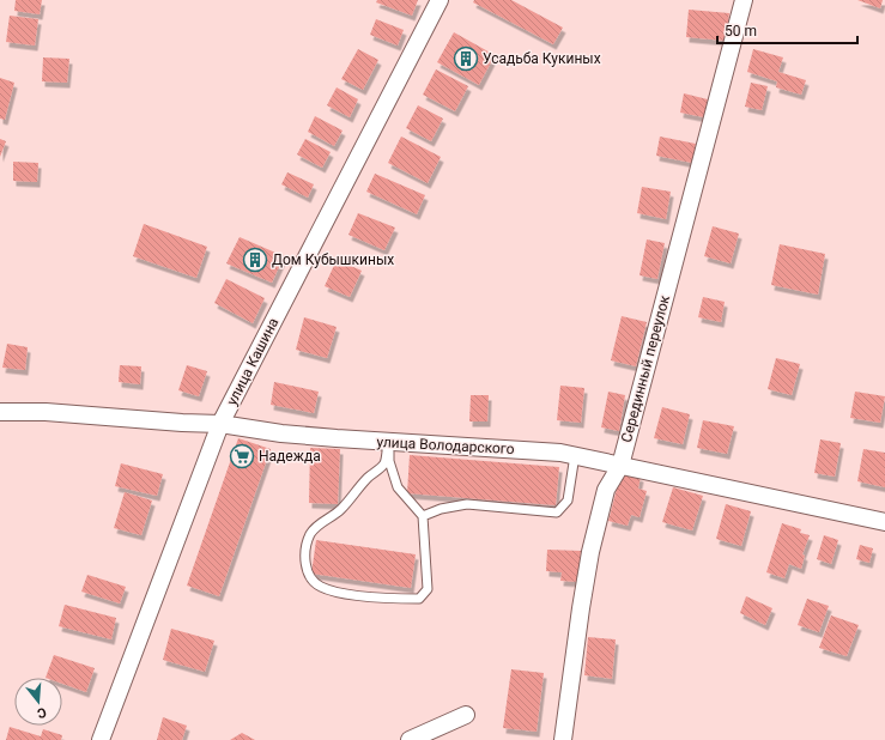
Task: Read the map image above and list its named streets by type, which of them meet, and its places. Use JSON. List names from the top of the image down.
{
  "streets": {
    "street": ["улица Кашина", "Серединный переулок", "улица Володарского"]
  },
  "crossings": [
    ["улица Кашина", "улица Володарского"],
    ["Серединный переулок", "улица Володарского"]
  ],
  "places": {
    "building": ["Усадьба Кукиных", "Дом Кубышкиных"],
    "supermarket": ["Надежда"]
  },
  "scale_bar": "50 m",
  "north": "bottom"
}
